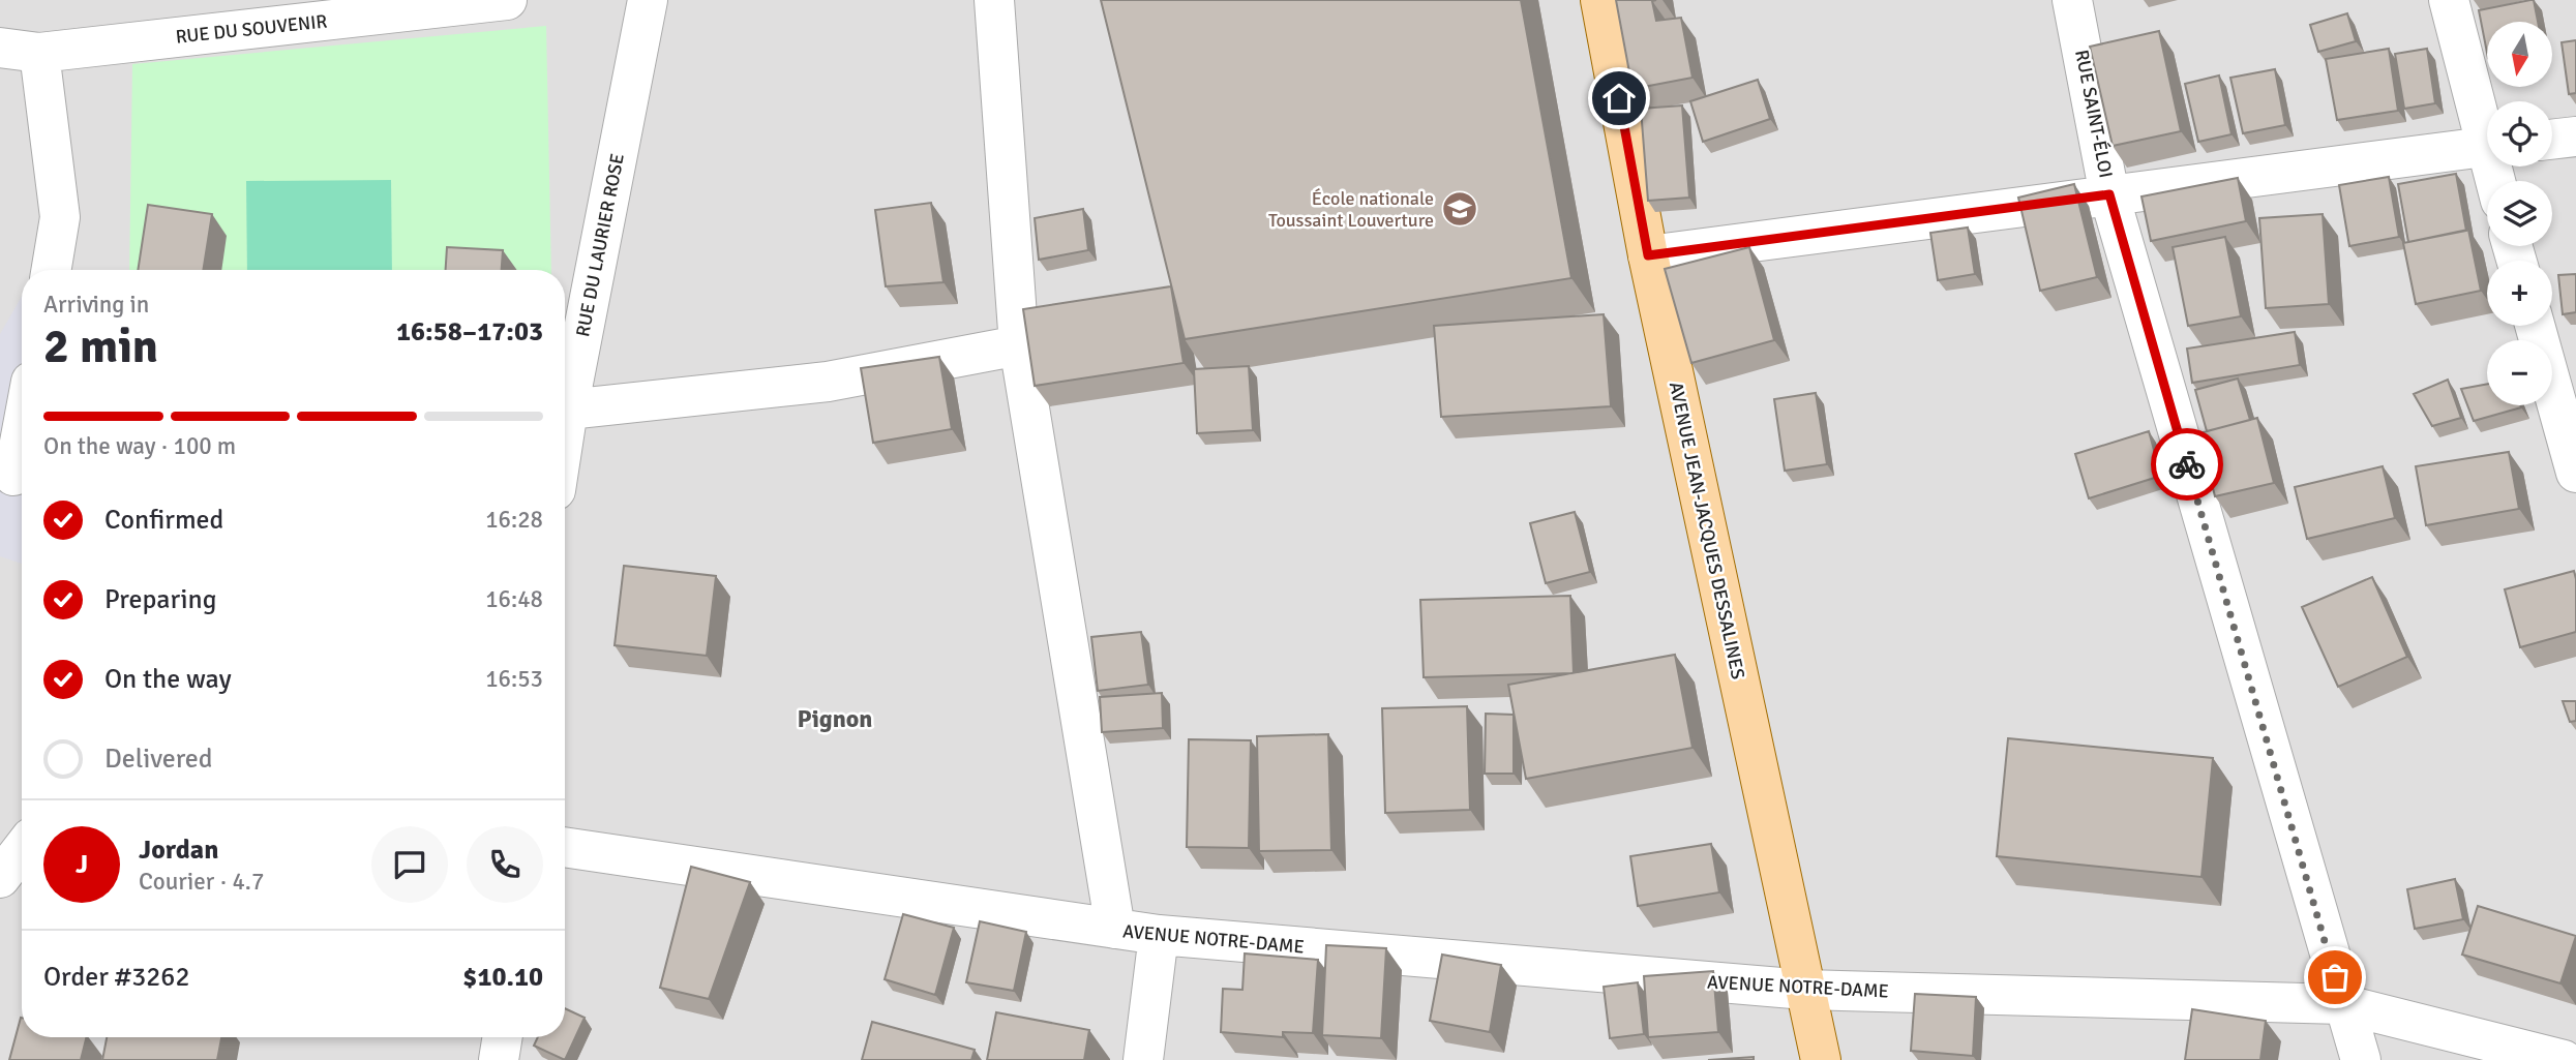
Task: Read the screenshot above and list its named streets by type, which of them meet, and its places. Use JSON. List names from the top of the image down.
{
  "streets": {
    "main road": ["AVENUE JEAN-JACQUES DESSALINES"],
    "street": [
      "RUE DU SOUVENIR",
      "RUE SAINT-ÉLOI",
      "RUE DU LAURIER ROSE",
      "AVENUE NOTRE-DAME"
    ]
  },
  "crossings": [
    ["RUE SAINT-ÉLOI", "AVENUE NOTRE-DAME"],
    ["AVENUE JEAN-JACQUES DESSALINES", "AVENUE NOTRE-DAME"]
  ],
  "districts": ["Pignon"],
  "places": {
    "school or university": ["École nationale Toussaint Louverture"]
  },
  "north": "bottom",
  "page": {
    "map_buttons": ["+", "−"],
    "heading": ["2 min", "Arriving in", "16:58–17:03"],
    "panel": [
      "Jordan",
      "Courier · 4.7",
      "Order #3262",
      "$10.10"
    ],
    "bar": "On the way · 100 m",
    "list": [
      ["Confirmed", "16:28"],
      ["Preparing", "16:48"],
      ["On the way", "16:53"],
      "Delivered"
    ],
    "round": "J"
  }
}
